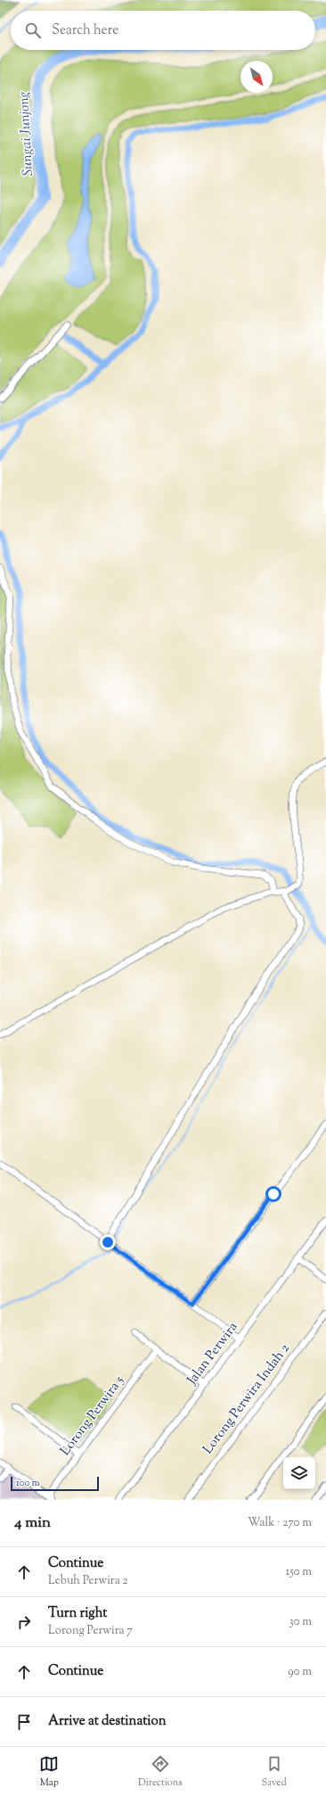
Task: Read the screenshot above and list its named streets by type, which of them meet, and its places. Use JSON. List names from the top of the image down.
{
  "streets": {
    "street": ["Jalan Perwira", "Lorong Perwira Indah 2", "Lorong Perwira 5"]
  },
  "water": ["Sungai Junjong"],
  "scale_bar": "100 m",
  "north": "bottom right",
  "page": {
    "search": "Search here",
    "scale": "100 m",
    "heading": ["4 min", "Walk · 270 m"],
    "list": [
      ["Continue", "Lebuh Perwira 2", "150 m"],
      ["Turn right", "Lorong Perwira 7", "30 m"],
      ["Continue", "90 m"],
      "Arrive at destination"
    ],
    "nav": ["Map", "Directions", "Saved"]
  }
}
